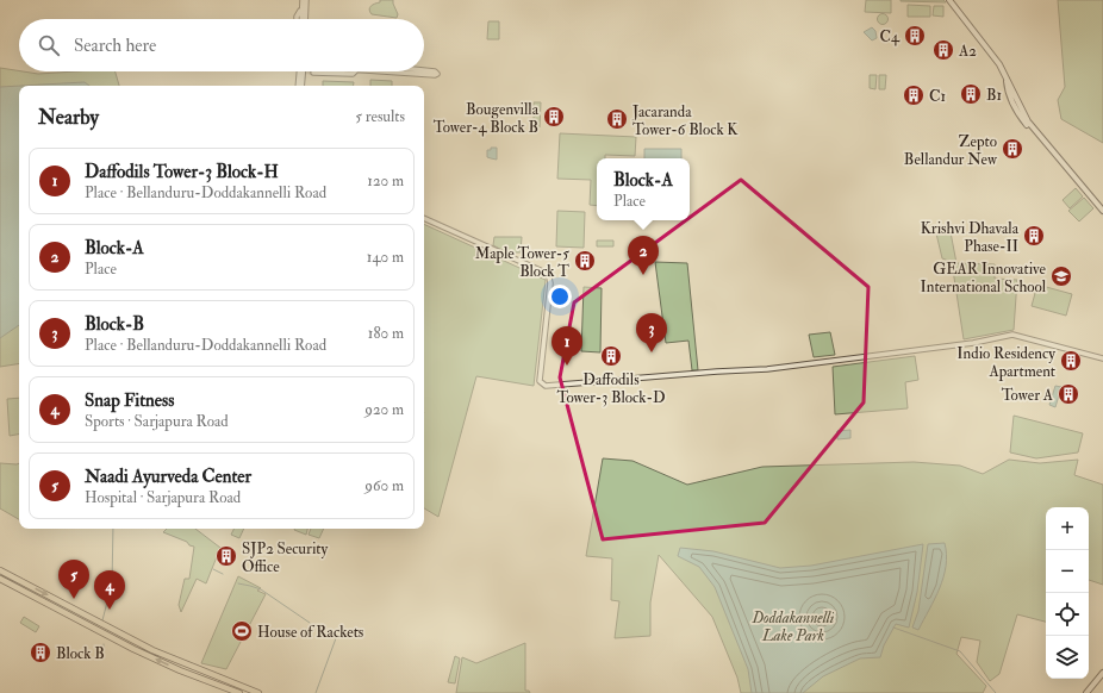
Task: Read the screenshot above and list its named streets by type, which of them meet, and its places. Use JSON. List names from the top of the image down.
{
  "parks": ["Doddakannelli Lake Park"],
  "places": {
    "building": [
      "C4",
      "A2",
      "B1",
      "C1",
      "Bougenvilla Tower-4 Block B",
      "Jacaranda Tower-6 Block K",
      "Zepto Bellandur New",
      "Krishvi Dhavala Phase-II",
      "Maple Tower-5 Block T",
      "Daffodils Tower-3 Block-D",
      "Indio Residency Apartment",
      "Tower A",
      "SJP2 Security Office",
      "Block B"
    ],
    "school or university": ["GEAR Innovative International School"],
    "sports": ["House of Rackets"]
  },
  "page": {
    "search": "Search here",
    "heading": ["Nearby", "5 results"],
    "list": [
      {
        "mark": "1",
        "name": "Daffodils Tower-3 Block-H",
        "note": "Place · Bellanduru-Doddakannelli Road",
        "value": "120 m"
      },
      {
        "mark": "2",
        "name": "Block-A",
        "note": "Place",
        "value": "140 m"
      },
      {
        "mark": "3",
        "name": "Block-B",
        "note": "Place · Bellanduru-Doddakannelli Road",
        "value": "180 m"
      },
      {
        "mark": "4",
        "name": "Snap Fitness",
        "note": "Sports · Sarjapura Road",
        "value": "920 m"
      },
      {
        "mark": "5",
        "name": "Naadi Ayurveda Center",
        "note": "Hospital · Sarjapura Road",
        "value": "960 m"
      }
    ],
    "popup": ["Block-A", "Place"],
    "pins": [
      "2",
      "3",
      "1",
      "5",
      "4"
    ],
    "map_buttons": ["+", "−"]
  }
}
